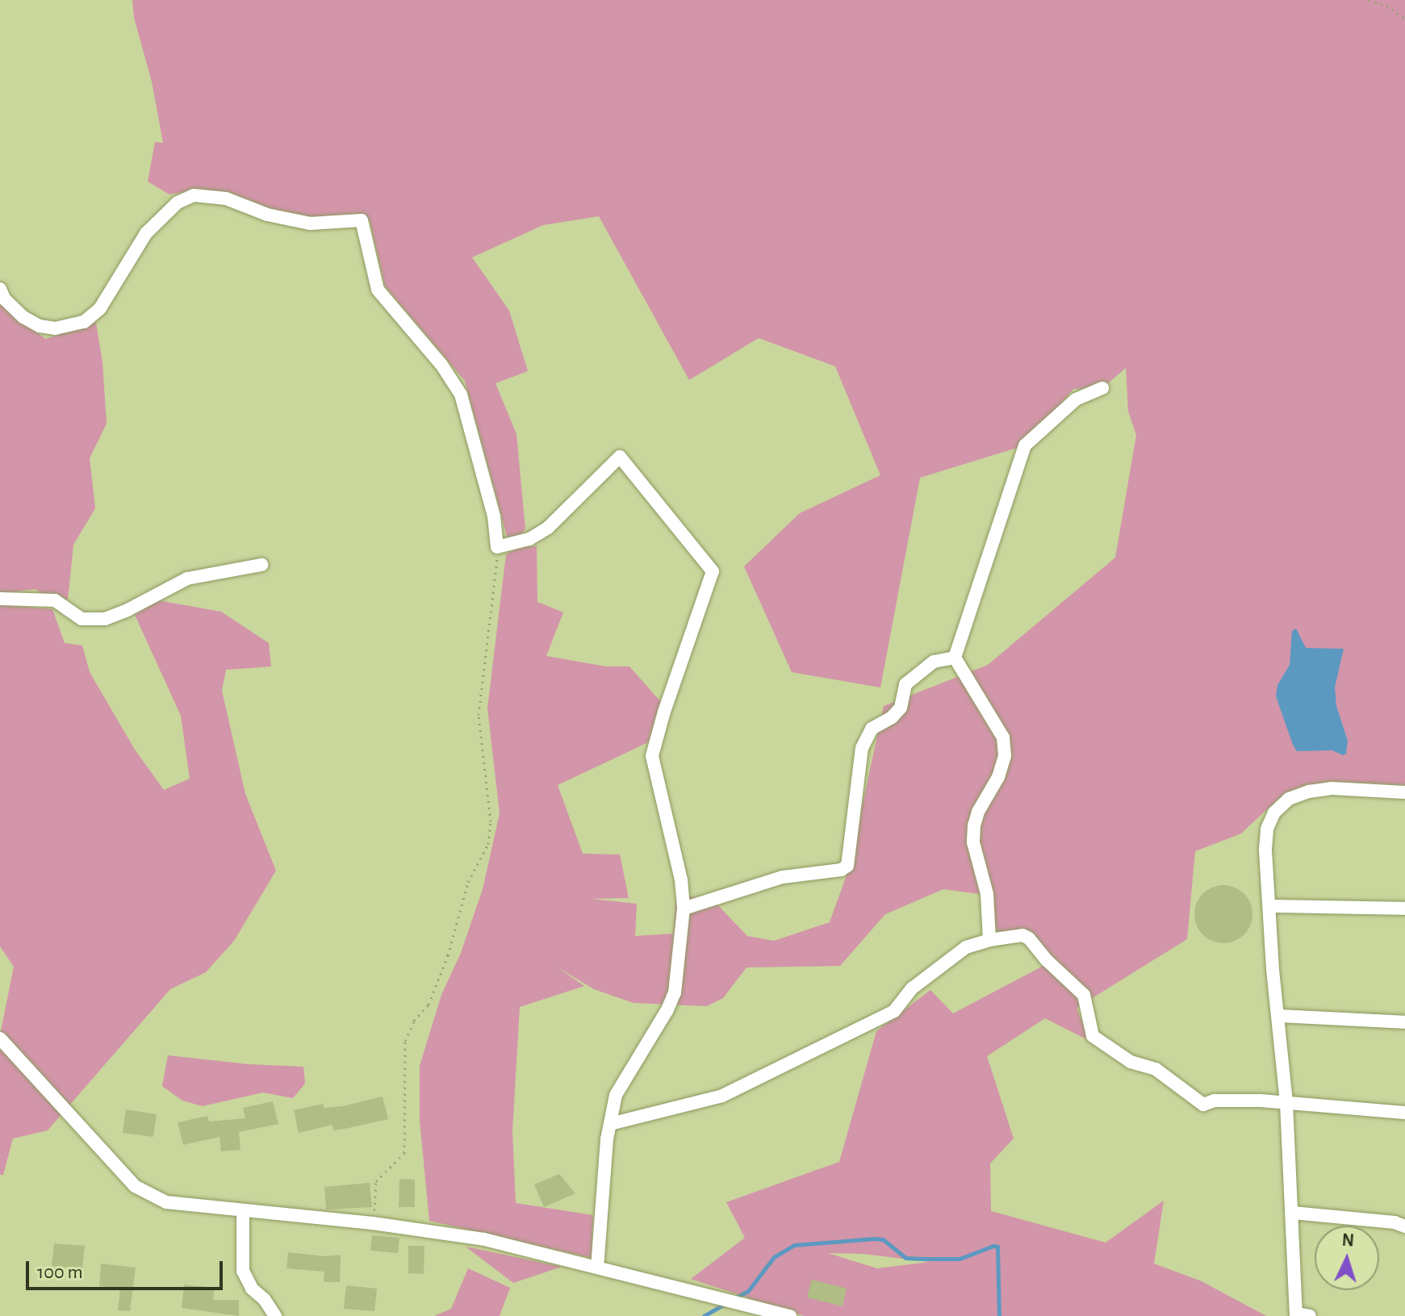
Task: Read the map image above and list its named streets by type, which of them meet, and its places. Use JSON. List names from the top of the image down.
{
  "scale_bar": "100 m",
  "north": "top"
}
